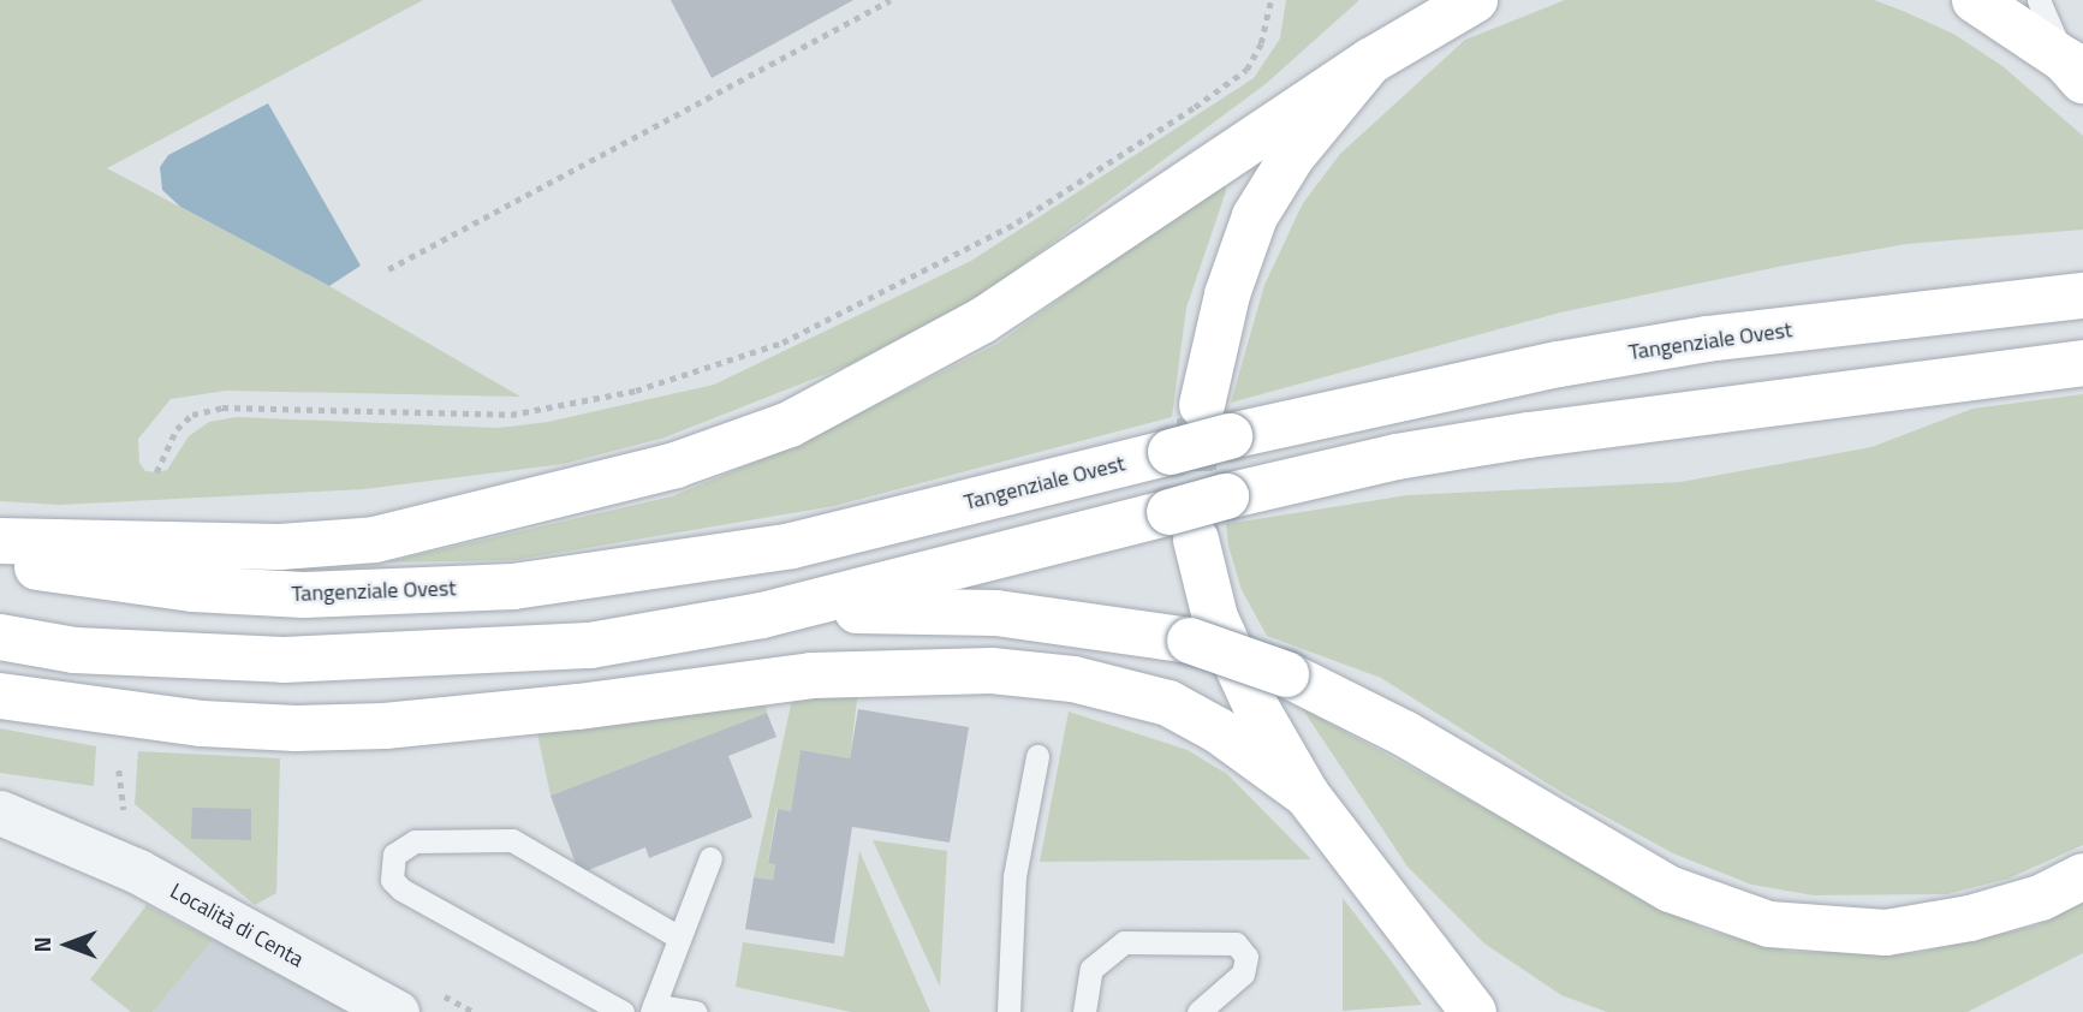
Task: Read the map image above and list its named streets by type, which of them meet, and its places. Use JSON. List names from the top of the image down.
{
  "streets": {
    "main road": ["Tangenziale Ovest"],
    "street": ["Località di Centa"]
  },
  "north": "left"
}
